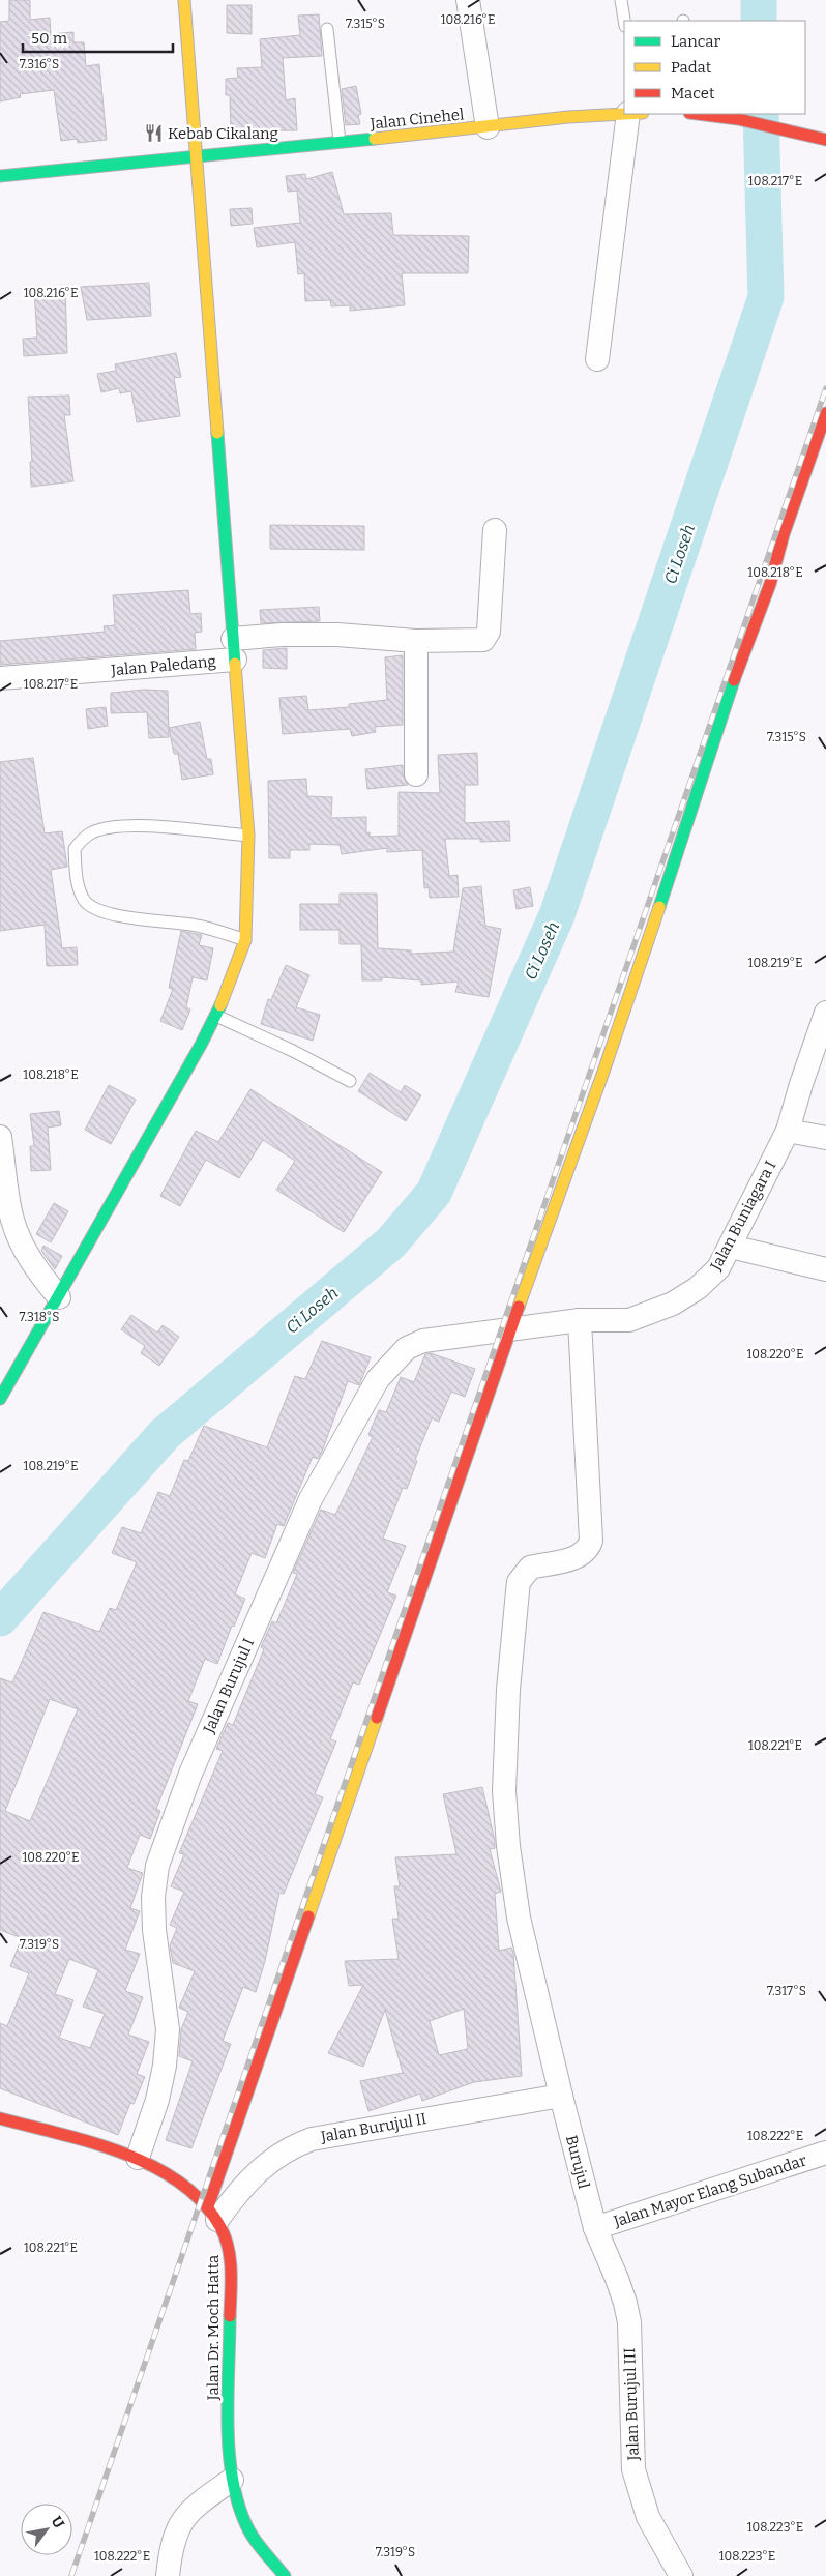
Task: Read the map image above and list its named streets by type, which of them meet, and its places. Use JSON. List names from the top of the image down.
{
  "streets": {
    "main road": ["Jalan Cinehel", "Jalan Dr. Moch Hatta"],
    "street": [
      "Jalan Paledang",
      "Jalan Buniagara I",
      "Jalan Burujul I",
      "Jalan Burujul II",
      "Burujul",
      "Jalan Mayor Elang Subandar",
      "Jalan Burujul III"
    ]
  },
  "crossings": [
    ["Jalan Buniagara I", "Jalan Burujul I"],
    ["Jalan Buniagara I", "Burujul"],
    ["Jalan Burujul I", "Jalan Dr. Moch Hatta"],
    ["Jalan Burujul II", "Burujul"],
    ["Jalan Burujul II", "Jalan Dr. Moch Hatta"],
    ["Burujul", "Jalan Mayor Elang Subandar"],
    ["Burujul", "Jalan Burujul III"],
    ["Jalan Mayor Elang Subandar", "Jalan Burujul III"]
  ],
  "water": ["Ci Loseh"],
  "places": {
    "restaurant": ["Kebab Cikalang"]
  },
  "legend": ["Lancar", "Padat", "Macet"],
  "scale_bar": "50 m",
  "north": "top right",
  "coordinates": [
    "108.216°E",
    "7.315°S",
    "7.316°S",
    "108.217°E",
    "108.218°E",
    "108.219°E",
    "7.318°S",
    "108.220°E",
    "108.221°E",
    "7.319°S",
    "7.317°S",
    "108.222°E",
    "108.223°E"
  ]
}
